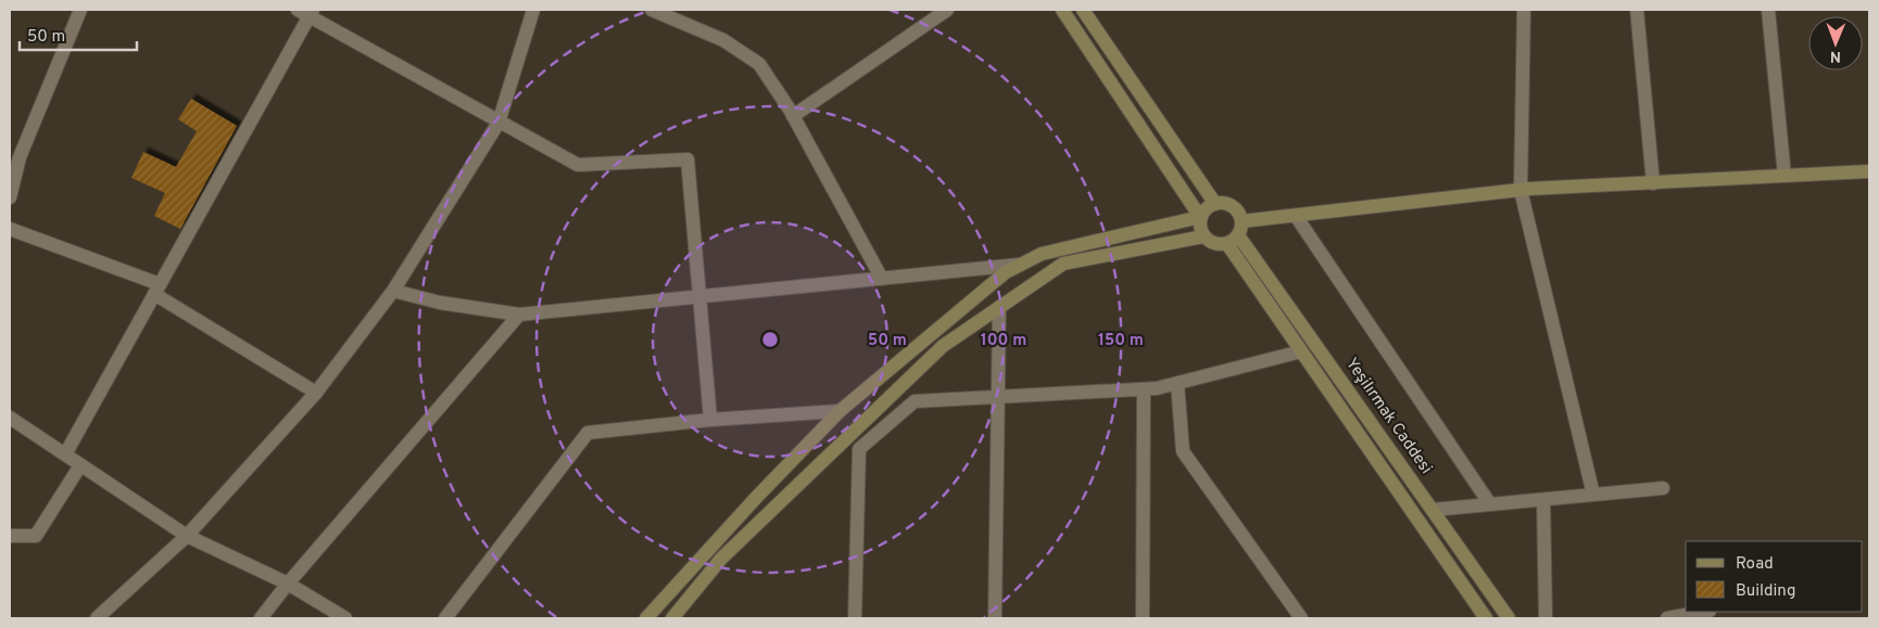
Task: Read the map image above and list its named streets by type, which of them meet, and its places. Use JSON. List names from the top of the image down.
{
  "streets": {
    "main road": ["Yeşilırmak Caddesi"]
  },
  "legend": ["Road", "Building"],
  "scale_bar": "50 m",
  "north": "bottom",
  "rings": ["50 m", "100 m", "150 m"]
}
